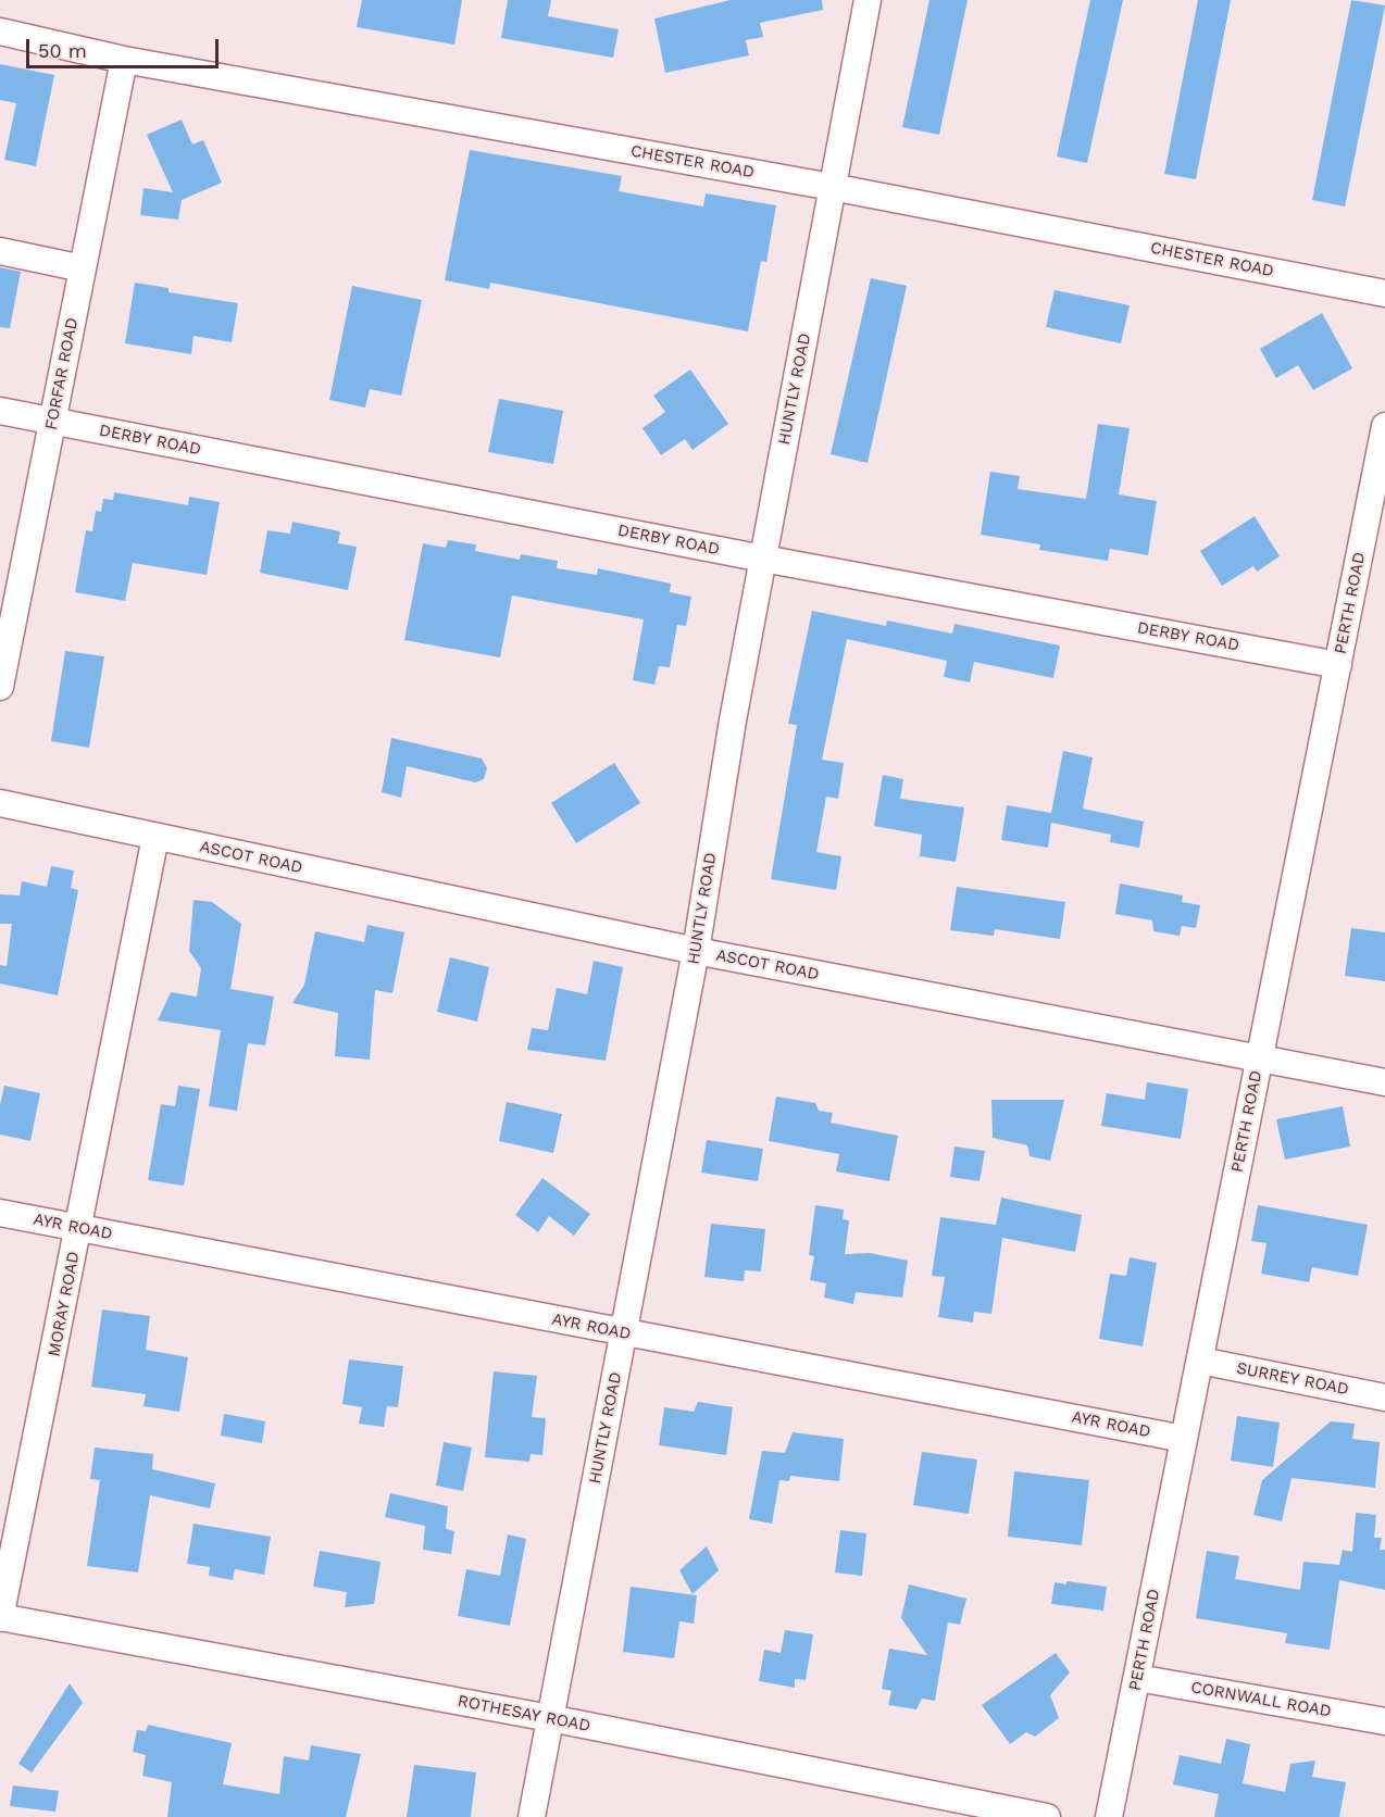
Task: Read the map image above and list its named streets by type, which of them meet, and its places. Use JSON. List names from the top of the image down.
{
  "streets": {
    "street": [
      "CHESTER ROAD",
      "FORFAR ROAD",
      "HUNTLY ROAD",
      "DERBY ROAD",
      "PERTH ROAD",
      "ASCOT ROAD",
      "AYR ROAD",
      "MORAY ROAD",
      "SURREY ROAD",
      "CORNWALL ROAD",
      "ROTHESAY ROAD"
    ]
  },
  "crossings": [
    ["CHESTER ROAD", "FORFAR ROAD"],
    ["CHESTER ROAD", "HUNTLY ROAD"],
    ["FORFAR ROAD", "DERBY ROAD"],
    ["HUNTLY ROAD", "DERBY ROAD"],
    ["HUNTLY ROAD", "ASCOT ROAD"],
    ["HUNTLY ROAD", "AYR ROAD"],
    ["HUNTLY ROAD", "ROTHESAY ROAD"],
    ["DERBY ROAD", "PERTH ROAD"],
    ["PERTH ROAD", "ASCOT ROAD"],
    ["PERTH ROAD", "AYR ROAD"],
    ["PERTH ROAD", "SURREY ROAD"],
    ["PERTH ROAD", "CORNWALL ROAD"],
    ["ASCOT ROAD", "MORAY ROAD"],
    ["AYR ROAD", "MORAY ROAD"],
    ["MORAY ROAD", "ROTHESAY ROAD"]
  ],
  "scale_bar": "50 m"
}
